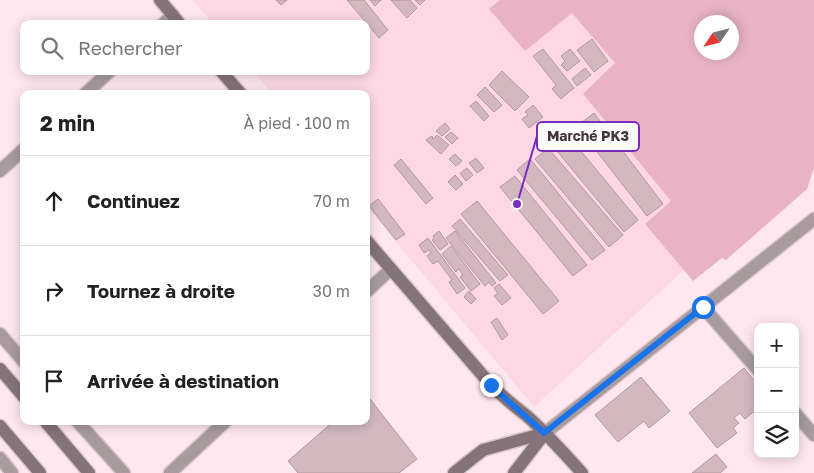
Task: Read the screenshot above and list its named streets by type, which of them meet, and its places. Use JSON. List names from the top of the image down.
{
  "places": ["Marché PK3"],
  "north": "bottom left",
  "page": {
    "search": "Rechercher",
    "heading": ["2 min", "À pied · 100 m"],
    "list": [
      ["Continuez", "70 m"],
      ["Tournez à droite", "30 m"],
      "Arrivée à destination"
    ],
    "map_buttons": ["+", "−"]
  }
}
